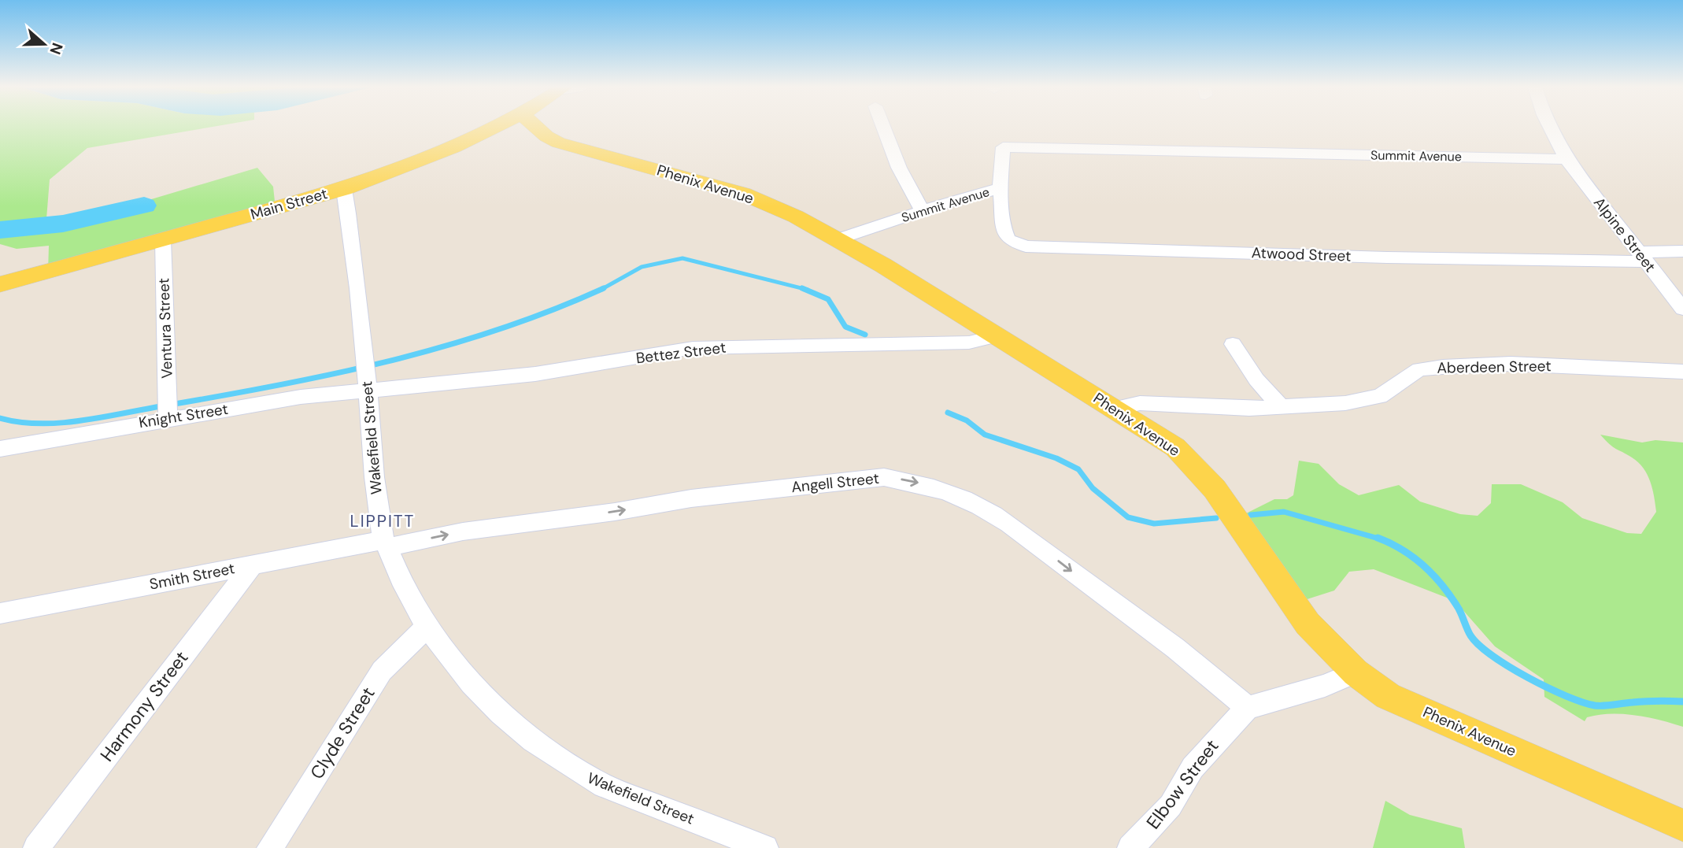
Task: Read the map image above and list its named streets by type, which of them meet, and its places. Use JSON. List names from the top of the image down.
{
  "streets": {
    "main road": ["Phenix Avenue", "Main Street"],
    "street": [
      "Summit Avenue",
      "Alpine Street",
      "Atwood Street",
      "Ventura Street",
      "Bettez Street",
      "Aberdeen Street",
      "Knight Street",
      "Wakefield Street",
      "Angell Street",
      "Smith Street",
      "Harmony Street",
      "Clyde Street",
      "Elbow Street"
    ]
  },
  "crossings": [
    ["Summit Avenue", "Phenix Avenue"],
    ["Summit Avenue", "Alpine Street"],
    ["Summit Avenue", "Atwood Street"],
    ["Phenix Avenue", "Bettez Street"],
    ["Phenix Avenue", "Aberdeen Street"],
    ["Main Street", "Ventura Street"],
    ["Main Street", "Wakefield Street"],
    ["Alpine Street", "Atwood Street"],
    ["Ventura Street", "Knight Street"],
    ["Bettez Street", "Knight Street"],
    ["Bettez Street", "Wakefield Street"],
    ["Knight Street", "Wakefield Street"],
    ["Wakefield Street", "Angell Street"],
    ["Wakefield Street", "Smith Street"],
    ["Wakefield Street", "Clyde Street"],
    ["Angell Street", "Smith Street"],
    ["Angell Street", "Elbow Street"],
    ["Smith Street", "Harmony Street"]
  ],
  "one_way": ["Angell Street"],
  "districts": ["LIPPITT"],
  "north": "right"
}
